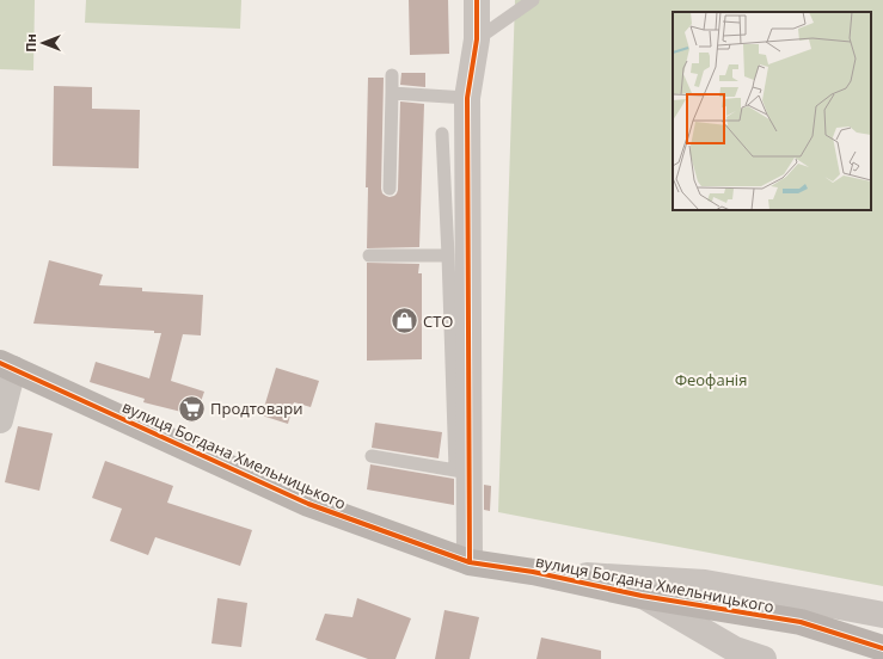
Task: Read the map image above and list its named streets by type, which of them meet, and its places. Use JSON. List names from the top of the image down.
{
  "streets": {
    "street": ["вулиця Богдана Хмельницького"]
  },
  "parks": ["Феофанія"],
  "places": {
    "shop": ["СТО"],
    "supermarket": ["Продтовари"]
  },
  "north": "left"
}
